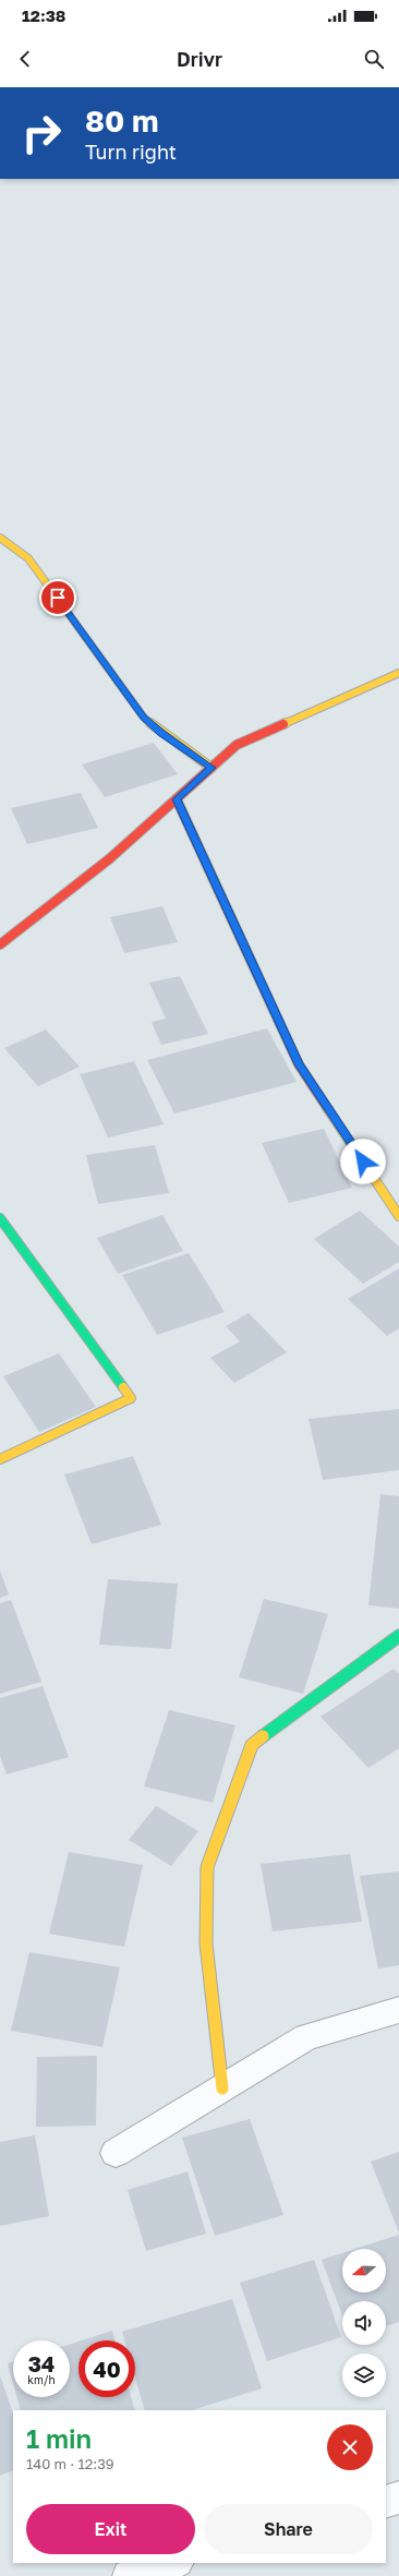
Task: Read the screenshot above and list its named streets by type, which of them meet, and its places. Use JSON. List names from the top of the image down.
{
  "north": "left",
  "page": {
    "status": "12:38",
    "header": "Drivr",
    "turn": ["80 m", "Turn right"],
    "speed": "34 km/h",
    "limit": "40",
    "heading": ["1 min", "140 m · 12:39"],
    "buttons": ["Exit", "Share"]
  }
}
